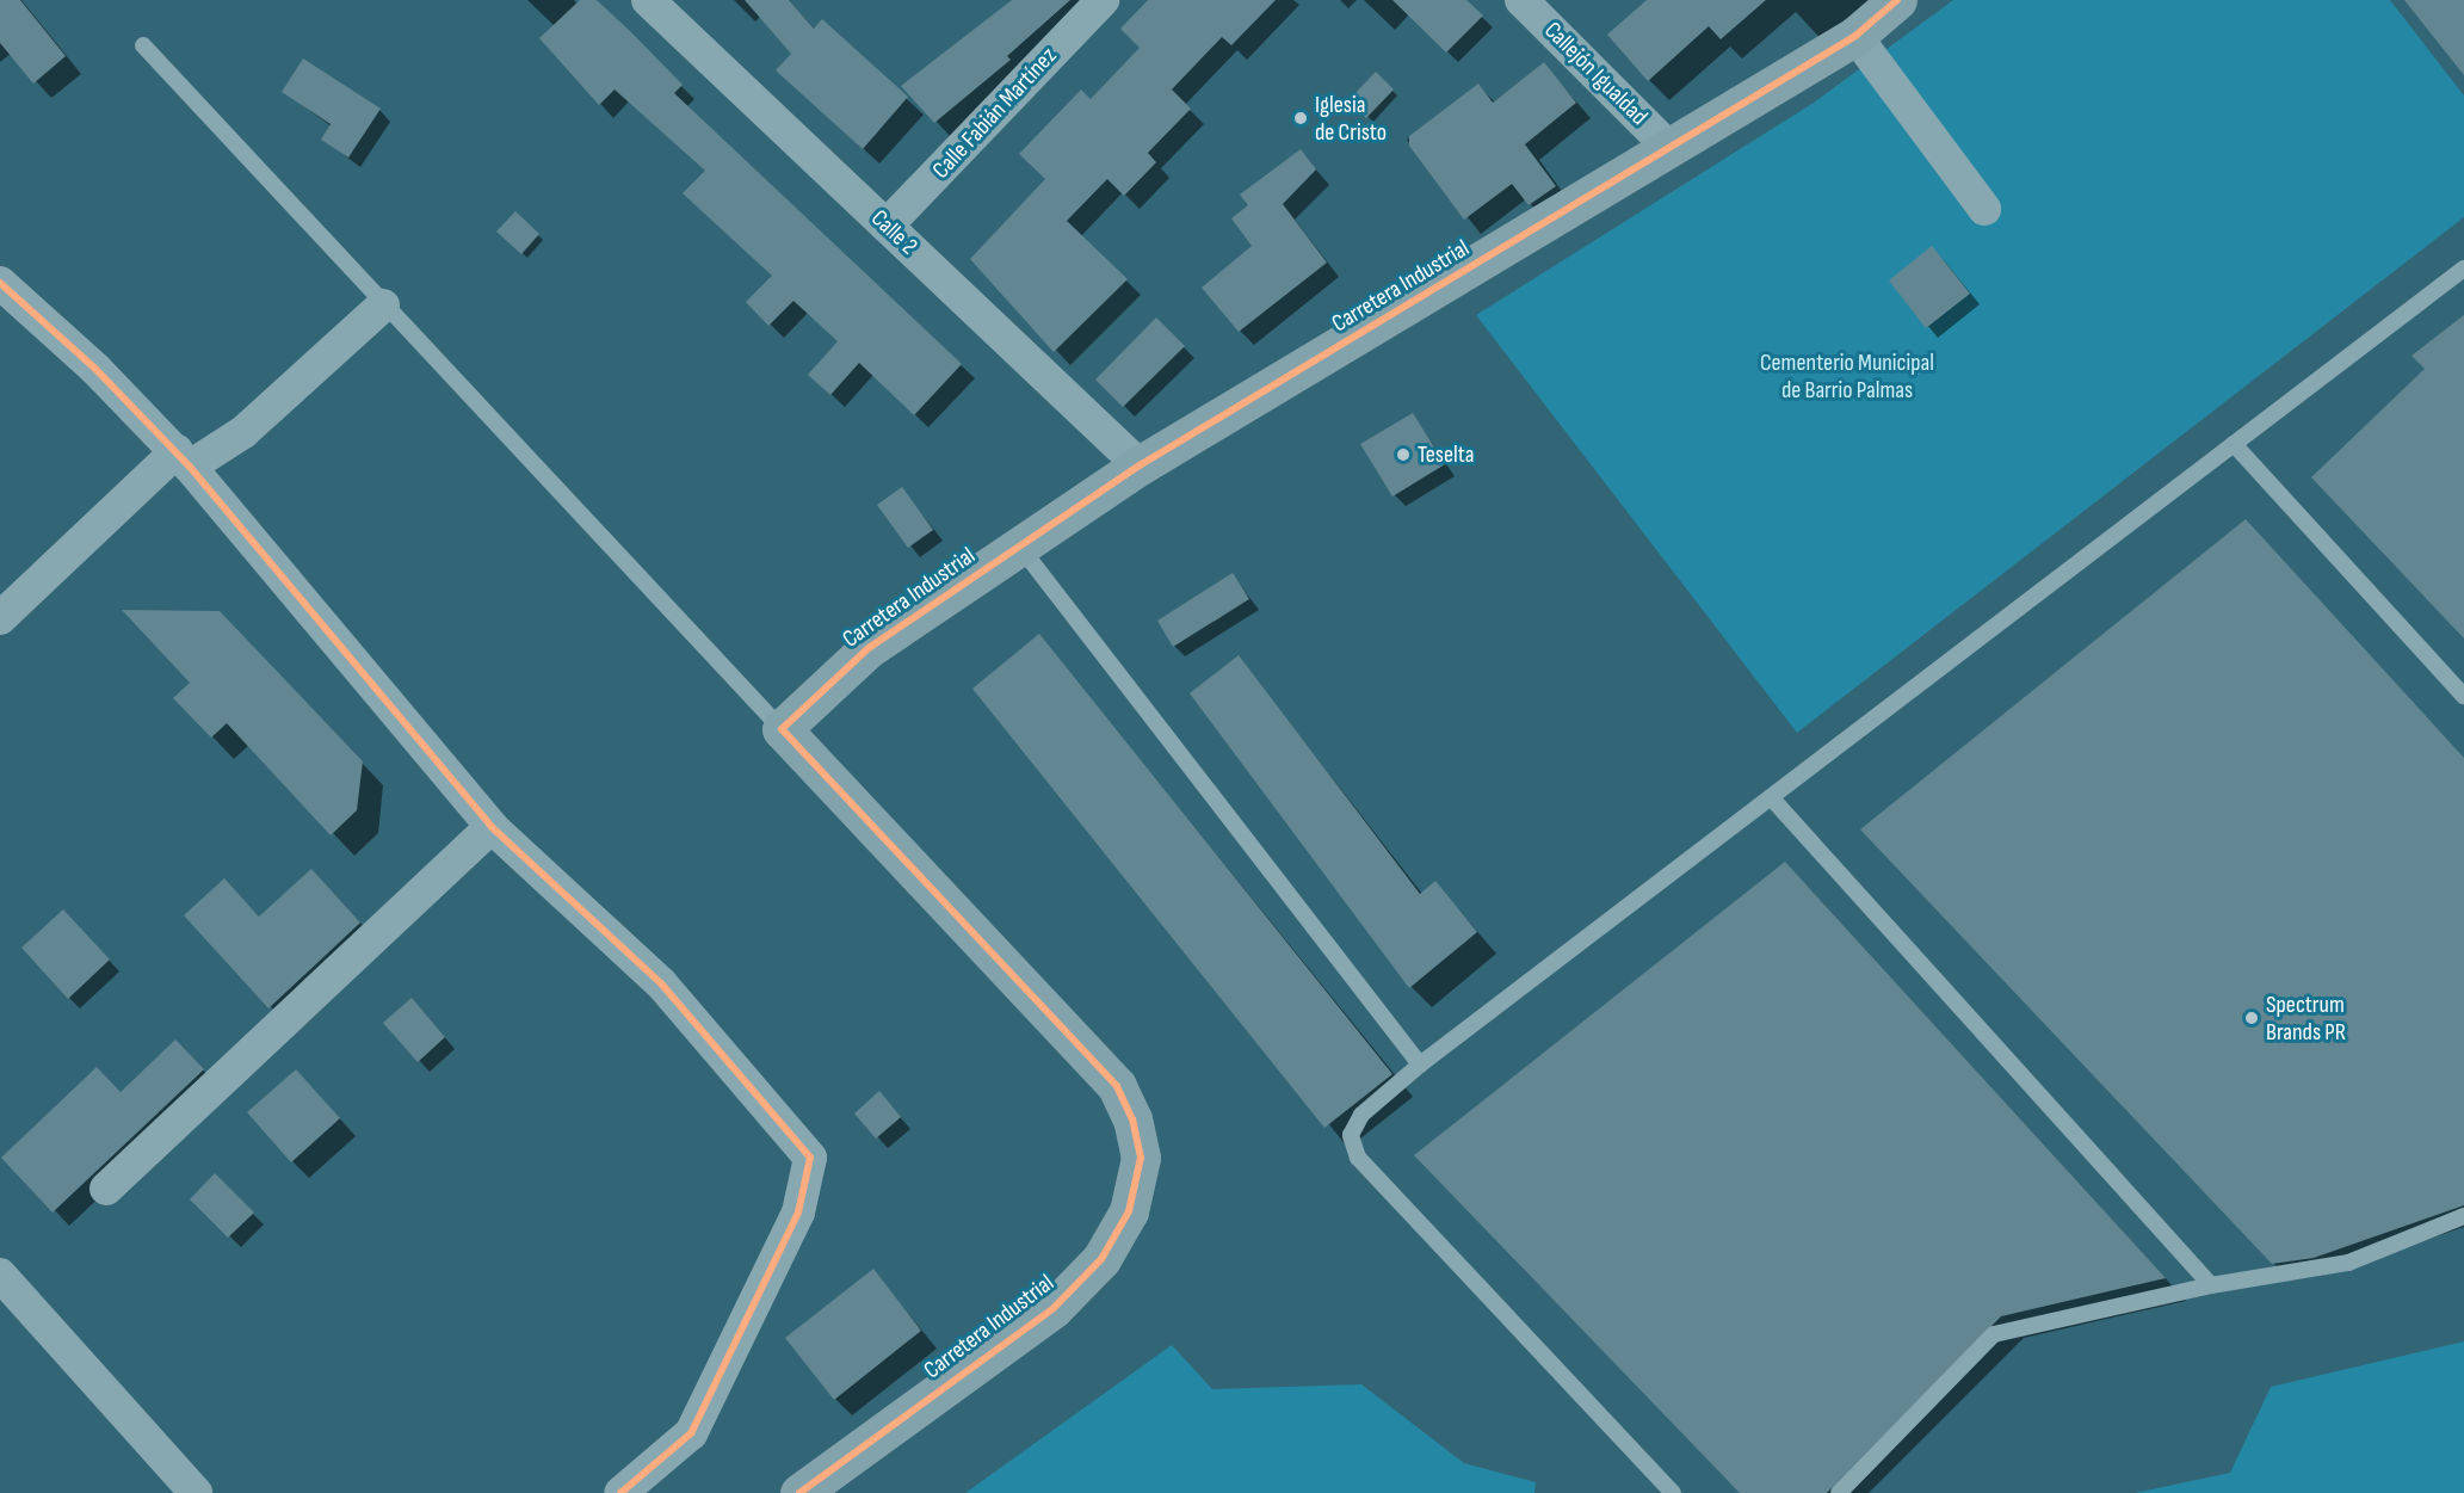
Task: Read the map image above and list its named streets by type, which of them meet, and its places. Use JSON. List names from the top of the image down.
{
  "streets": {
    "street": [
      "Callejón Igualdad",
      "Calle Fabián Martínez",
      "Calle 2",
      "Carretera Industrial"
    ]
  },
  "crossings": [
    ["Callejón Igualdad", "Carretera Industrial"],
    ["Calle Fabián Martínez", "Calle 2"],
    ["Calle 2", "Carretera Industrial"]
  ],
  "parks": ["Cementerio Municipal de Barrio Palmas"],
  "places": ["Iglesia de Cristo", "Teselta", "Spectrum Brands PR"]
}
